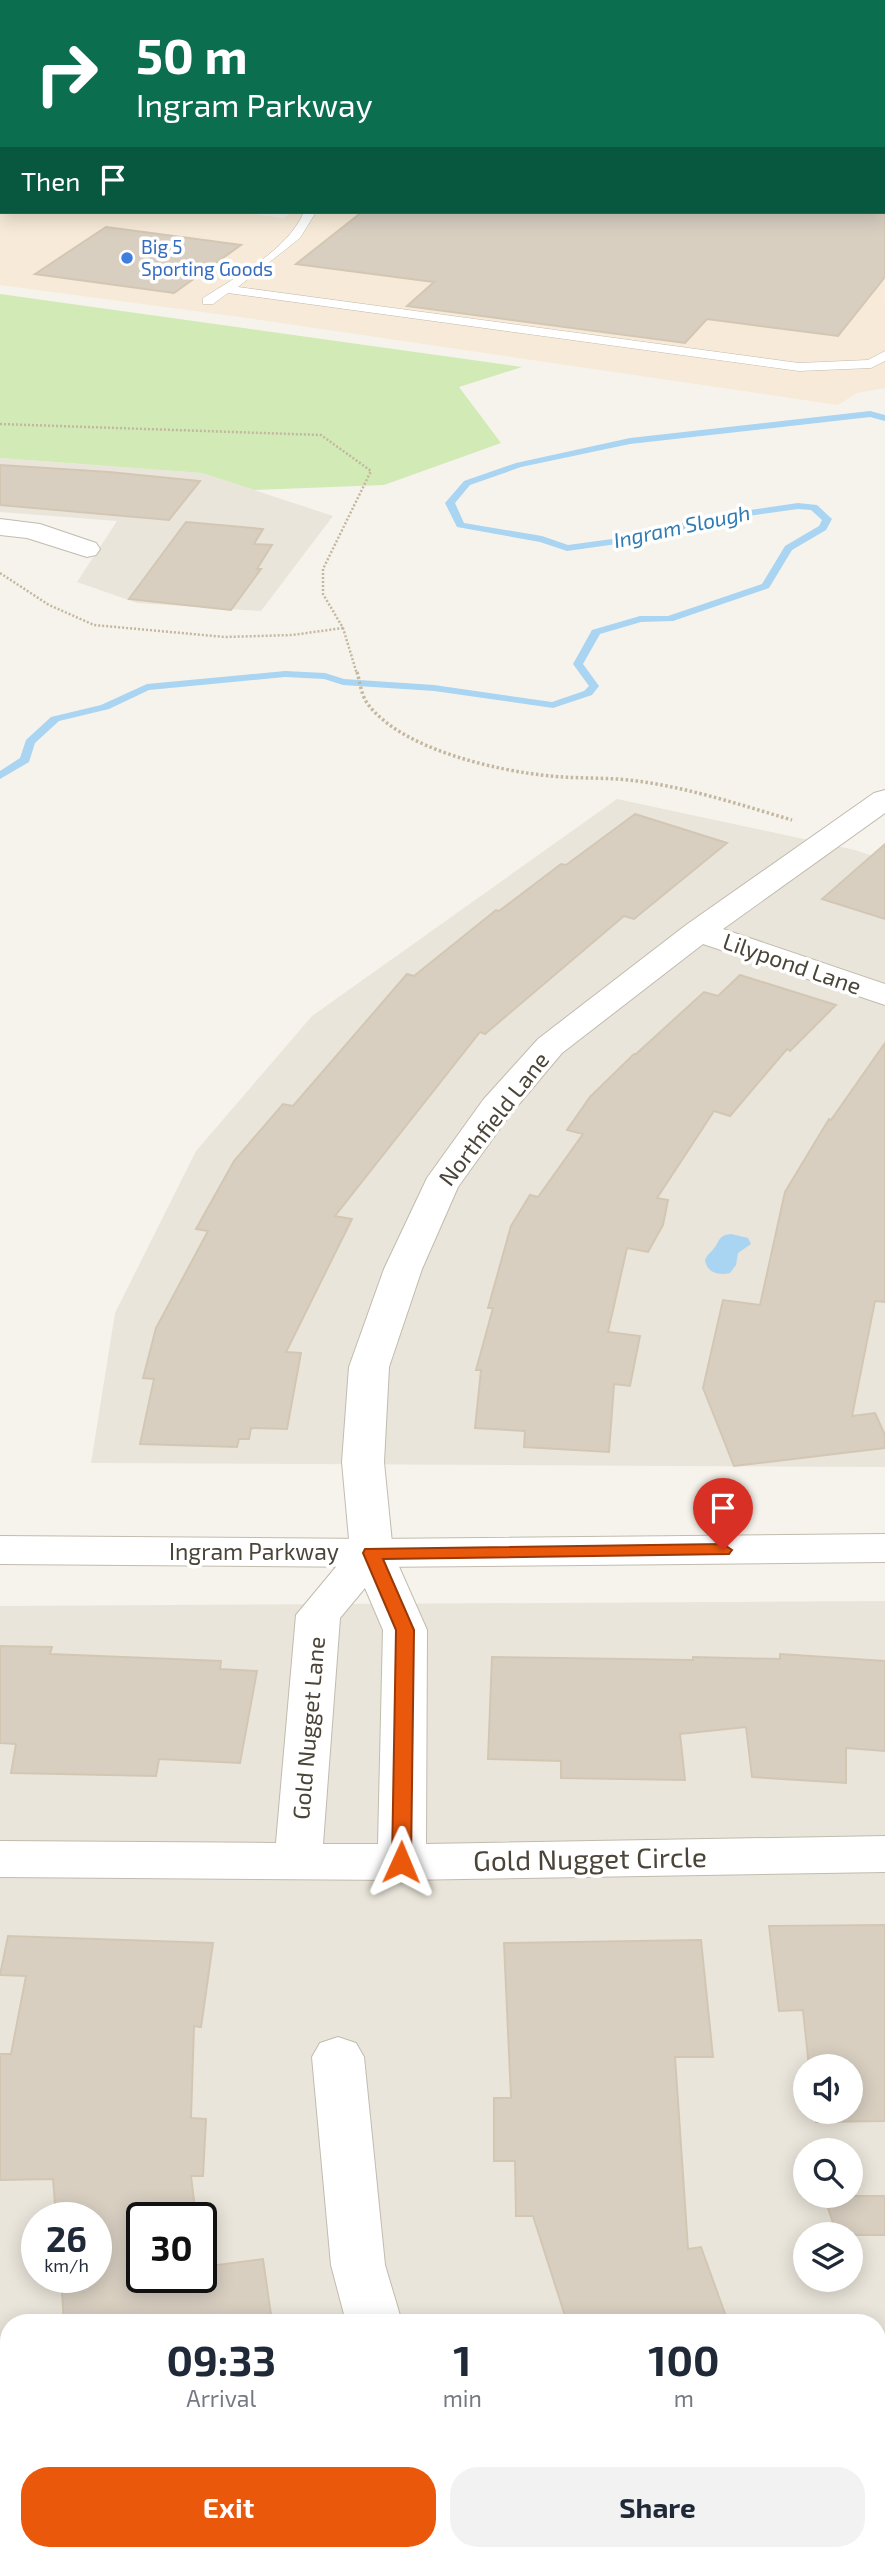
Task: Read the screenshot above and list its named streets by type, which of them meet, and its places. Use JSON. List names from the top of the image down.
{
  "streets": {
    "street": [
      "Lilypond Lane",
      "Northfield Lane",
      "Ingram Parkway",
      "Gold Nugget Lane",
      "Gold Nugget Circle"
    ]
  },
  "crossings": [
    ["Lilypond Lane", "Northfield Lane"],
    ["Northfield Lane", "Ingram Parkway"],
    ["Northfield Lane", "Gold Nugget Lane"],
    ["Ingram Parkway", "Gold Nugget Lane"],
    ["Gold Nugget Lane", "Gold Nugget Circle"]
  ],
  "water": ["Ingram Slough"],
  "places": ["Big 5 Sporting Goods"],
  "page": {
    "turn": ["50 m", "Ingram Parkway"],
    "then": "Then",
    "speed": "26 km/h",
    "limit": "30",
    "eta": [
      "09:33",
      "Arrival",
      "1",
      "min",
      "100",
      "m"
    ],
    "buttons": ["Exit", "Share"]
  }
}
